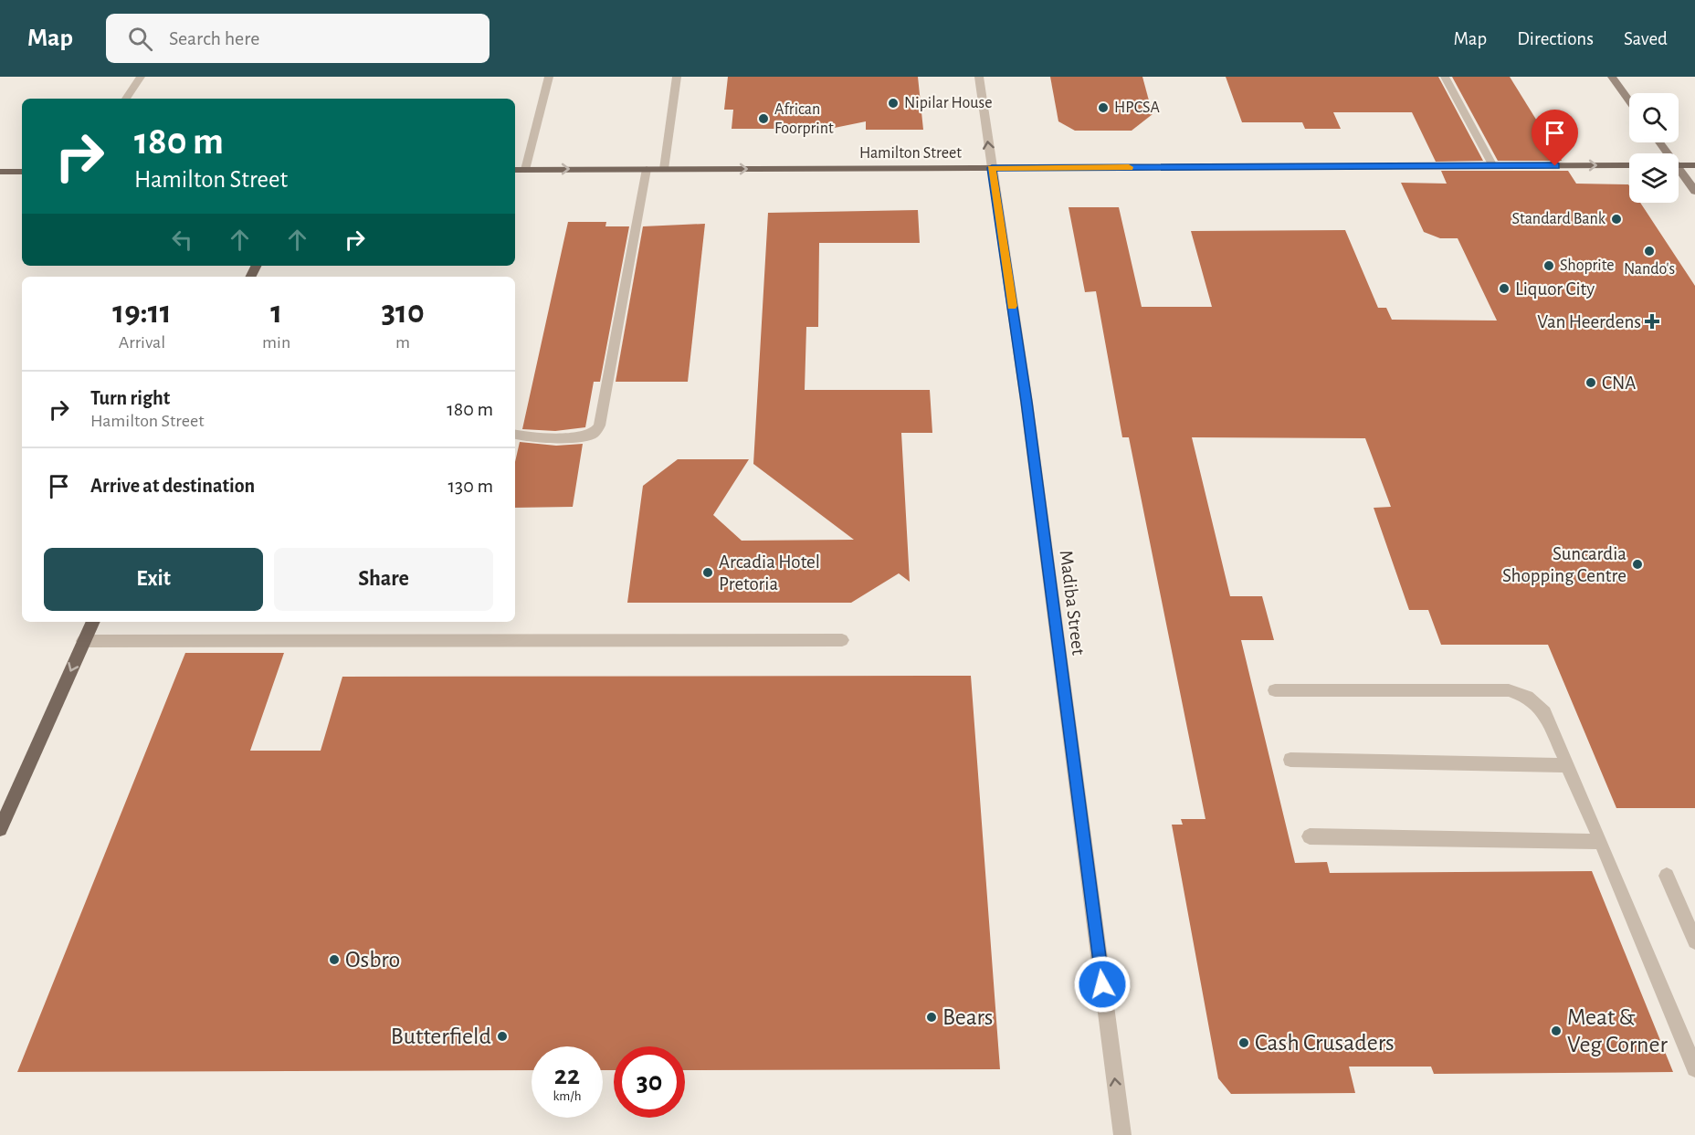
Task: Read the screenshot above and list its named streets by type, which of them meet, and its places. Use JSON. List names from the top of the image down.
{
  "streets": {
    "main road": ["Hamilton Street"],
    "street": ["Madiba Street"]
  },
  "crossings": [
    ["Hamilton Street", "Madiba Street"]
  ],
  "one_way": ["Hamilton Street", "Madiba Street"],
  "places": {
    "other": [
      "Nipilar House",
      "HPCSA",
      "African Foorprint",
      "Standard Bank",
      "Nando's",
      "Shoprite",
      "Liquor City",
      "CNA",
      "Suncardia Shopping Centre",
      "Arcadia Hotel Pretoria",
      "Osbro",
      "Bears",
      "Meat & Veg Corner",
      "Butterfield",
      "Cash Crusaders"
    ],
    "health": ["Van Heerdens"]
  },
  "page": {
    "header": "Map",
    "search": "Search here",
    "nav": ["Map", "Directions", "Saved"],
    "turn": ["180 m", "Hamilton Street"],
    "eta": [
      "19:11",
      "Arrival",
      "1",
      "min",
      "310",
      "m"
    ],
    "list": [
      {
        "name": "Turn right",
        "note": "Hamilton Street",
        "value": "180 m"
      },
      {
        "name": "Arrive at destination",
        "value": "130 m"
      }
    ],
    "buttons": ["Exit", "Share"],
    "speed": "22 km/h",
    "limit": "30"
  }
}
